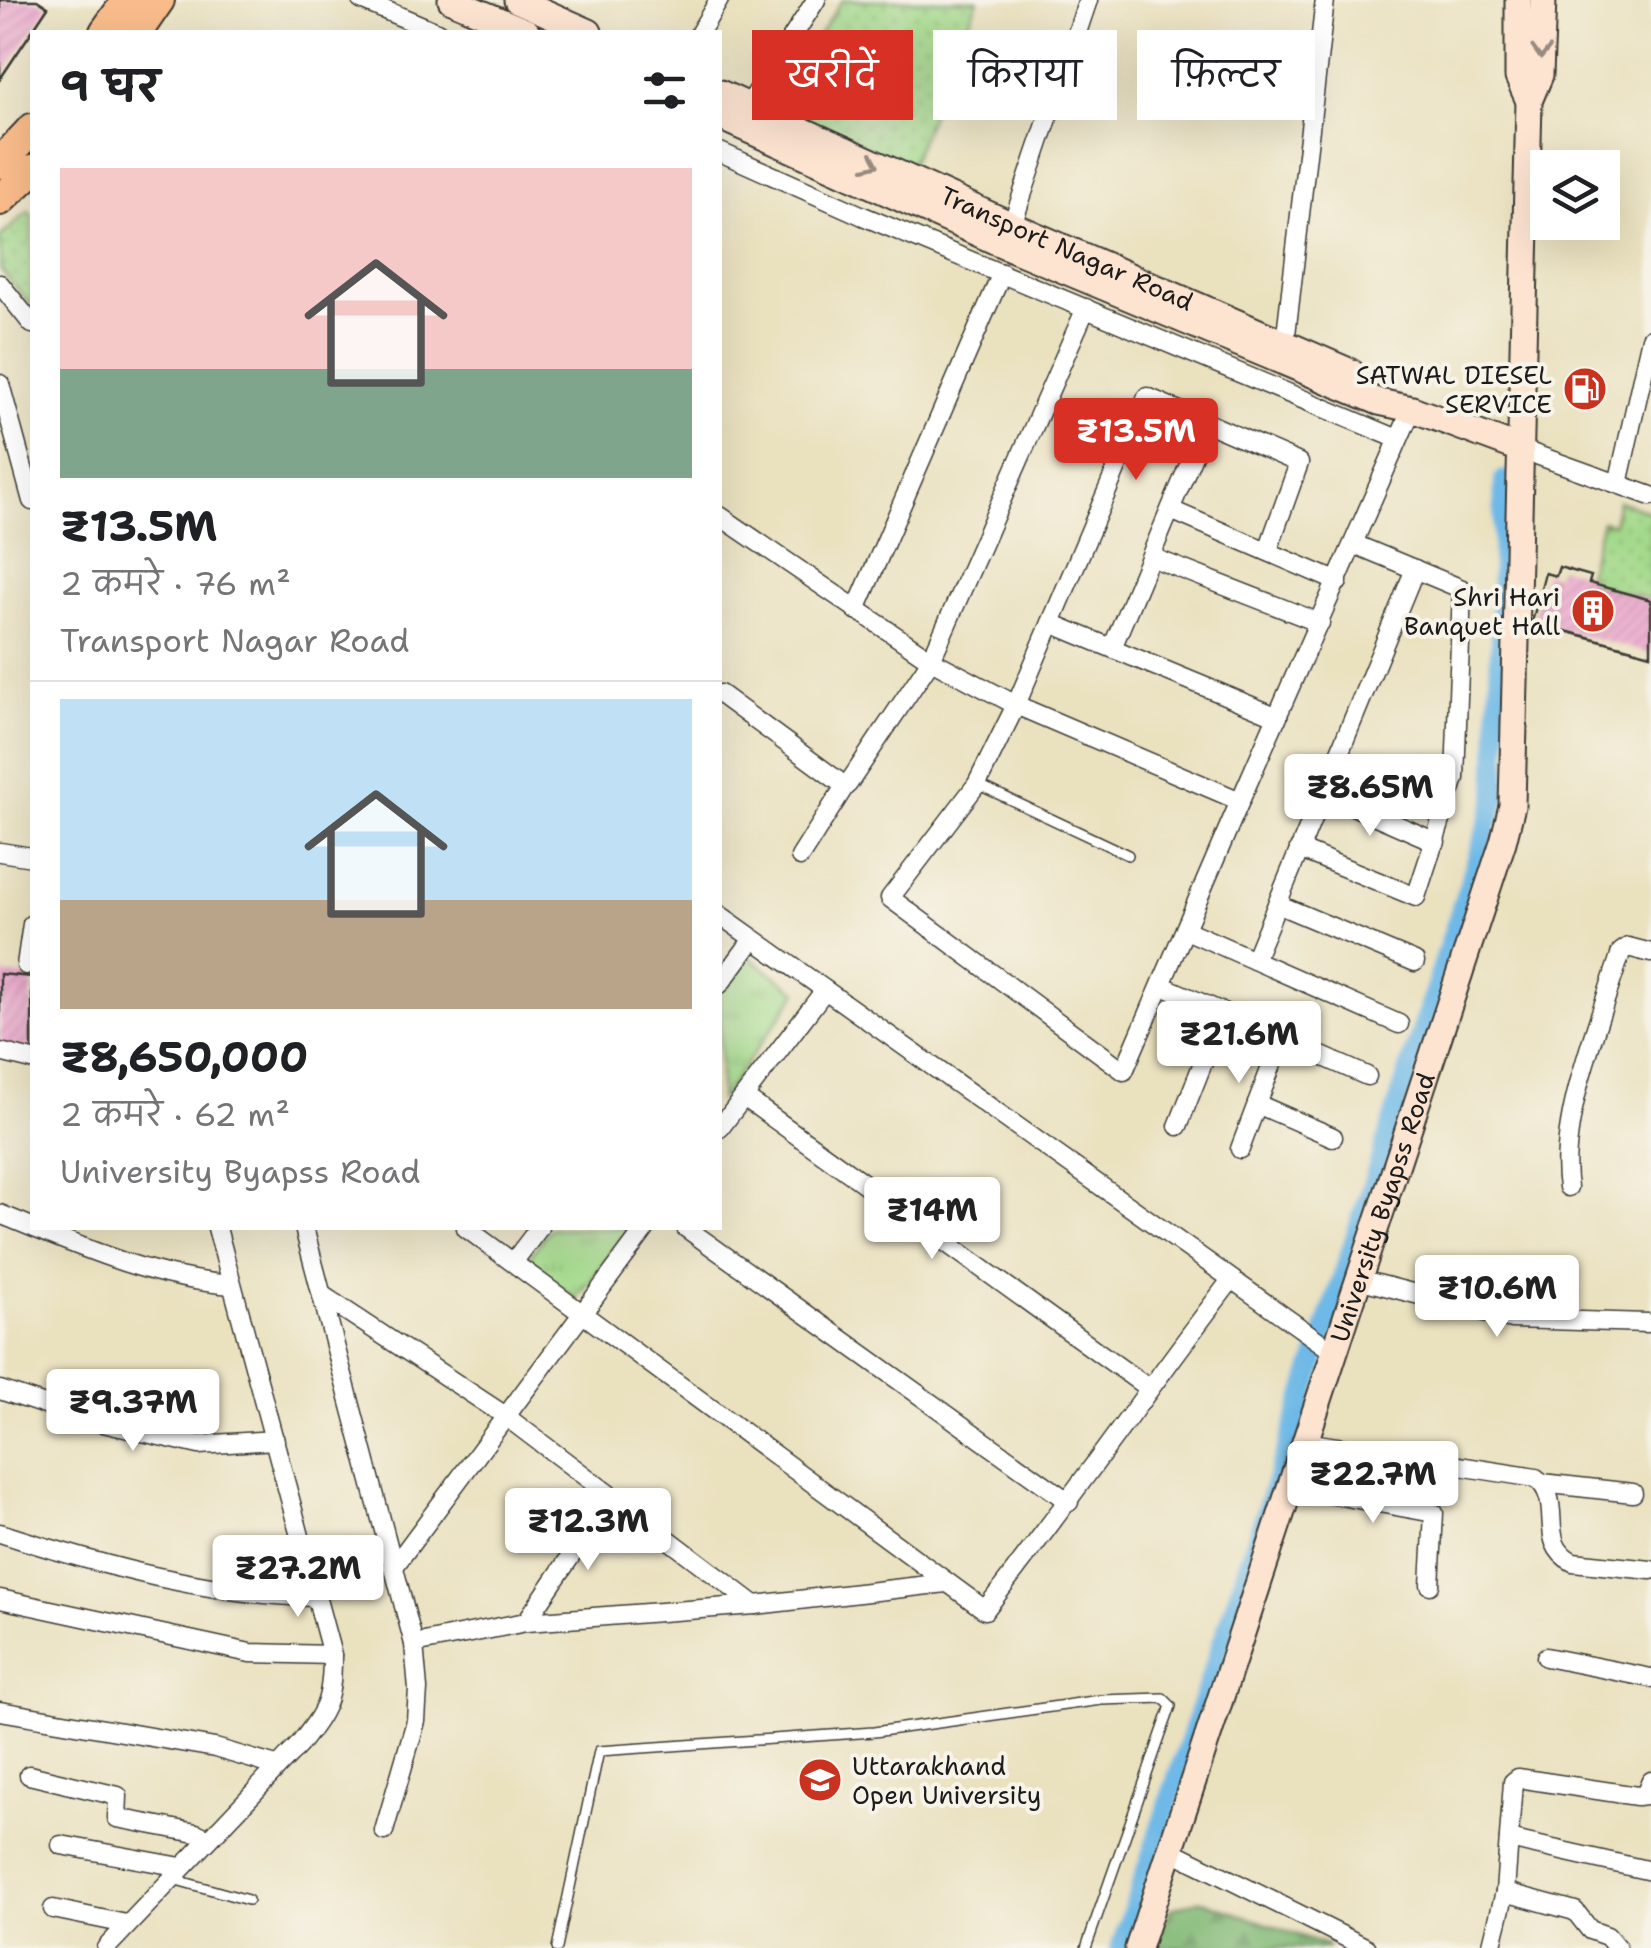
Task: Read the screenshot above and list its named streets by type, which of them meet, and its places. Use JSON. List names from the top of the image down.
{
  "streets": {
    "main road": ["Transport Nagar Road", "University Byapss Road"]
  },
  "crossings": [
    ["Transport Nagar Road", "University Byapss Road"]
  ],
  "places": {
    "fuel station": ["SATWAL DIESEL SERVICE"],
    "building": ["Shri Hari Banquet Hall"],
    "school or university": ["Uttarakhand Open University"]
  },
  "page": {
    "chip": ["खरीदें", "किराया", "फ़िल्टर"],
    "heading": "9 घर",
    "list": [
      {
        "name": "₹13.5M",
        "note": "2 कमरे · 76 m² · Transport Nagar Road"
      },
      {
        "name": "₹8,650,000",
        "note": "2 कमरे · 62 m² · University Byapss Road"
      }
    ],
    "price": [
      "₹13.5M",
      "₹8.65M",
      "₹21.6M",
      "₹14M",
      "₹10.6M",
      "₹9.37M",
      "₹22.7M",
      "₹12.3M",
      "₹27.2M"
    ]
  }
}
